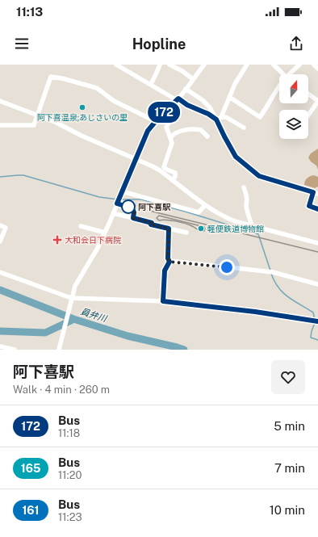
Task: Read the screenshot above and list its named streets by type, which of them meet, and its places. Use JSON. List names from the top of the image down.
{
  "water": ["員弁川"],
  "places": {
    "other": ["阿下喜温泉;あじさいの里", "阿下喜駅", "軽便鉄道博物館"],
    "health": ["大和会日下病院"]
  },
  "lines": ["bus line 172"],
  "north": "top",
  "page": {
    "status": "11:13",
    "header": "Hopline",
    "on_map": "172",
    "heading": ["阿下喜駅", "Walk · 4 min · 260 m"],
    "list": [
      {
        "mark": "172",
        "name": "Bus",
        "note": "11:18",
        "value": "5 min"
      },
      {
        "mark": "165",
        "name": "Bus",
        "note": "11:20",
        "value": "7 min"
      },
      {
        "mark": "161",
        "name": "Bus",
        "note": "11:23",
        "value": "10 min"
      }
    ]
  }
}
